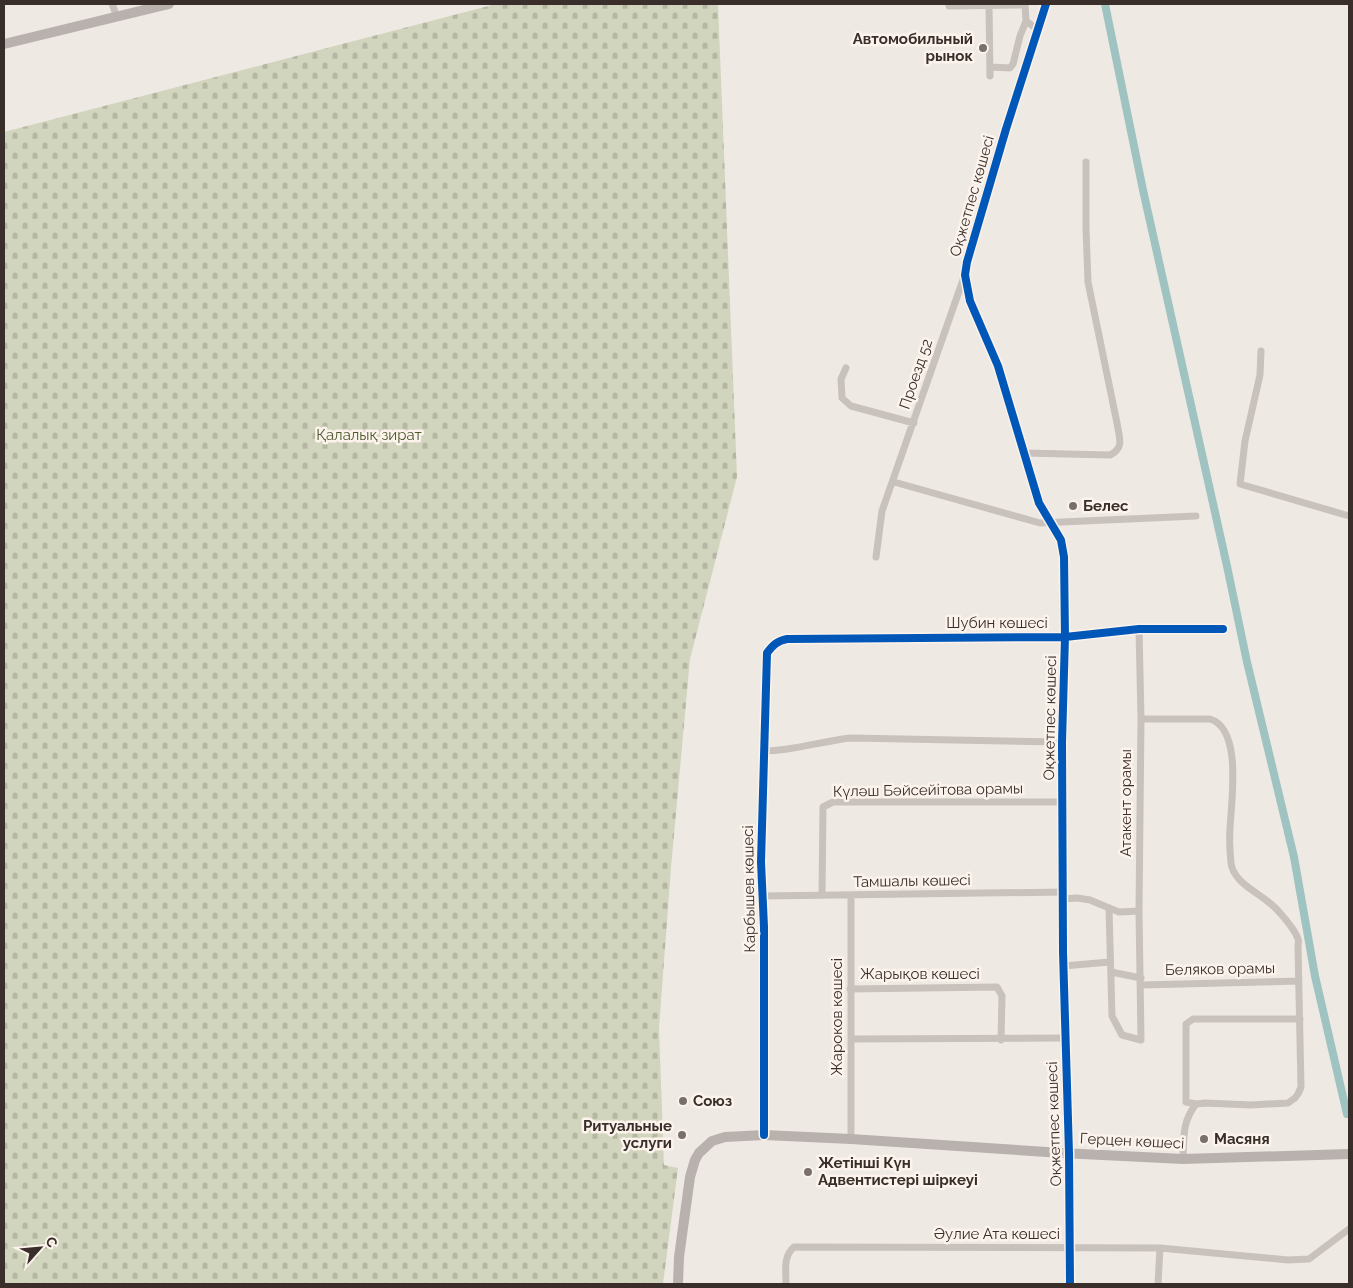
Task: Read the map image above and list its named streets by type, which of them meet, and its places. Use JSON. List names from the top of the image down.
{
  "streets": {
    "street": [
      "Оқжетпес көшесі",
      "Проезд 52",
      "Шубин көшесі",
      "Күләш Бәйсейітова орамы",
      "Атакент орамы",
      "Тамшалы көшесі",
      "Карбышев көшесі",
      "Беляков орамы",
      "Жарықов көшесі",
      "Жароков көшесі",
      "Герцен көшесі",
      "Әулие Ата көшесі"
    ]
  },
  "crossings": [
    ["Оқжетпес көшесі", "Проезд 52"],
    ["Оқжетпес көшесі", "Шубин көшесі"],
    ["Оқжетпес көшесі", "Күләш Бәйсейітова орамы"],
    ["Оқжетпес көшесі", "Тамшалы көшесі"],
    ["Оқжетпес көшесі", "Герцен көшесі"],
    ["Оқжетпес көшесі", "Әулие Ата көшесі"],
    ["Шубин көшесі", "Атакент орамы"],
    ["Шубин көшесі", "Карбышев көшесі"],
    ["Күләш Бәйсейітова орамы", "Тамшалы көшесі"],
    ["Атакент орамы", "Тамшалы көшесі"],
    ["Атакент орамы", "Беляков орамы"],
    ["Тамшалы көшесі", "Карбышев көшесі"],
    ["Тамшалы көшесі", "Жароков көшесі"],
    ["Карбышев көшесі", "Герцен көшесі"],
    ["Жарықов көшесі", "Жароков көшесі"],
    ["Жароков көшесі", "Герцен көшесі"]
  ],
  "parks": ["Қалалық зират"],
  "places": [
    "Автомобильный рынок",
    "Белес",
    "Союз",
    "Ритуальные услуги",
    "Масяня",
    "Жетінші Күн Адвентистері шіркеуі"
  ],
  "north": "top right"
}
